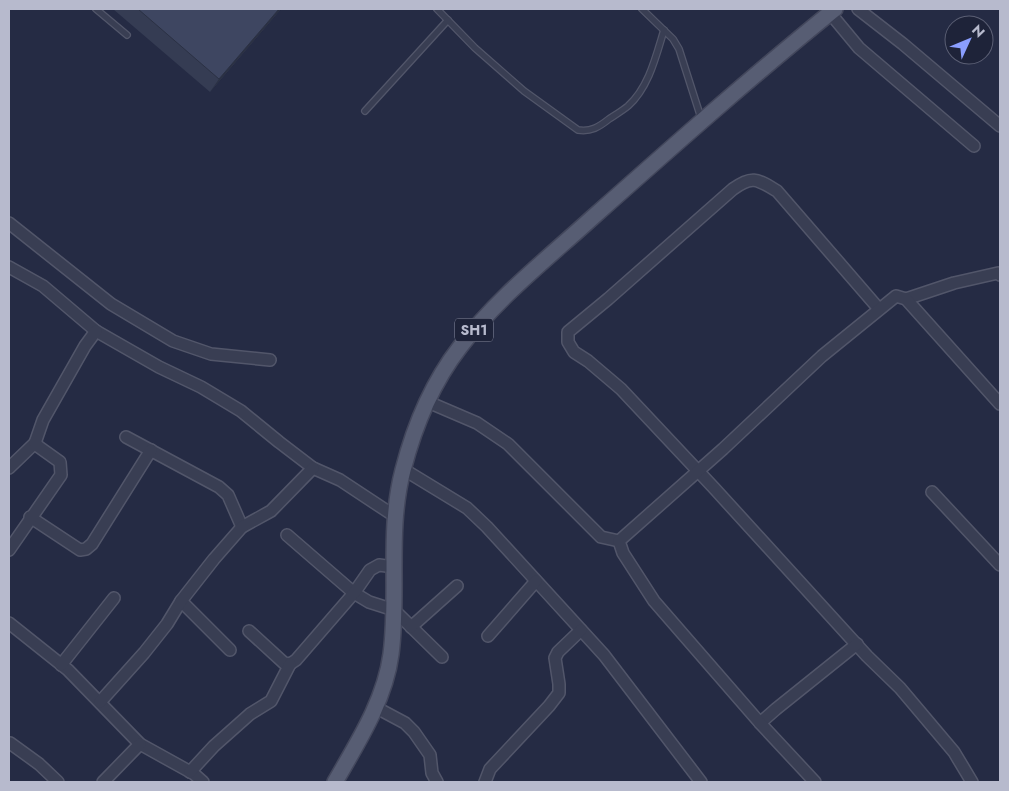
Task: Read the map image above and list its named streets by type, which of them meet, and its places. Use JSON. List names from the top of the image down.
{
  "streets": {
    "main road": ["SH1"]
  },
  "north": "top right"
}
